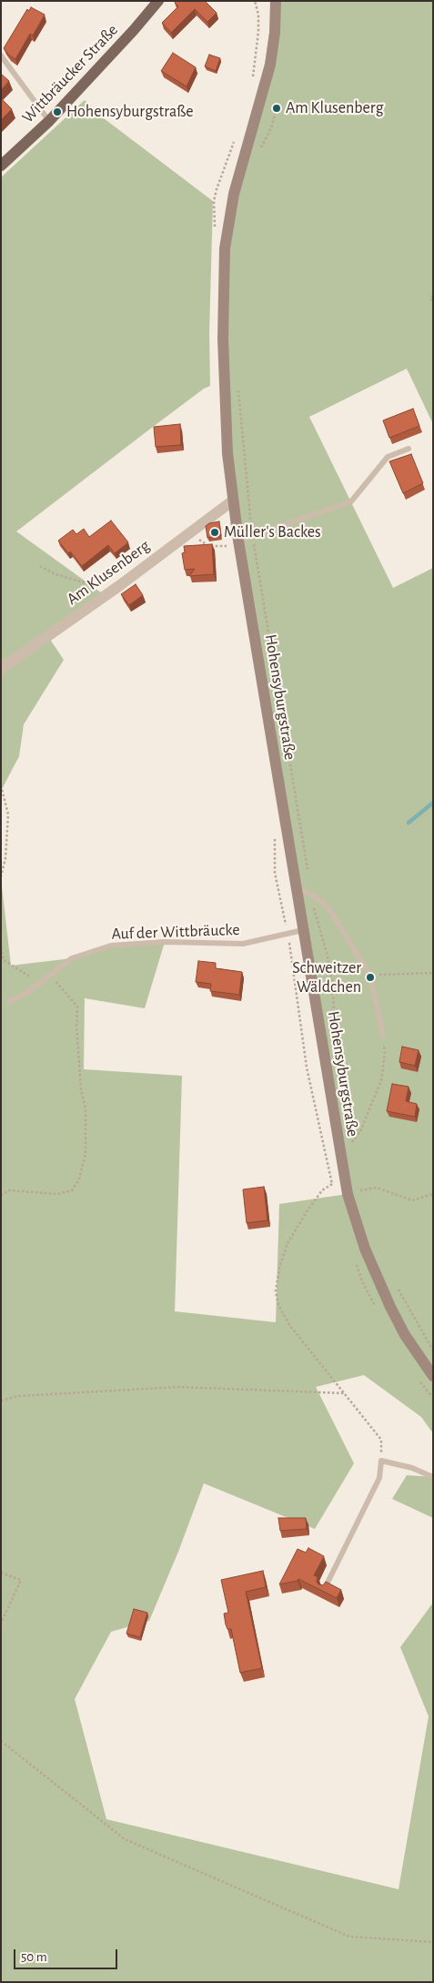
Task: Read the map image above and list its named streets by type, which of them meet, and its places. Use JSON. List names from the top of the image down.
{
  "streets": {
    "main road": ["Wittbräucker Straße", "Hohensyburgstraße"],
    "street": ["Am Klusenberg"],
    "lane": ["Auf der Wittbräucke"]
  },
  "crossings": [
    ["Am Klusenberg", "Hohensyburgstraße"],
    ["Hohensyburgstraße", "Auf der Wittbräucke"]
  ],
  "places": [
    "Am Klusenberg",
    "Hohensyburgstraße",
    "Müller's Backes",
    "Schweitzer Wäldchen"
  ],
  "scale_bar": "50 m"
}
